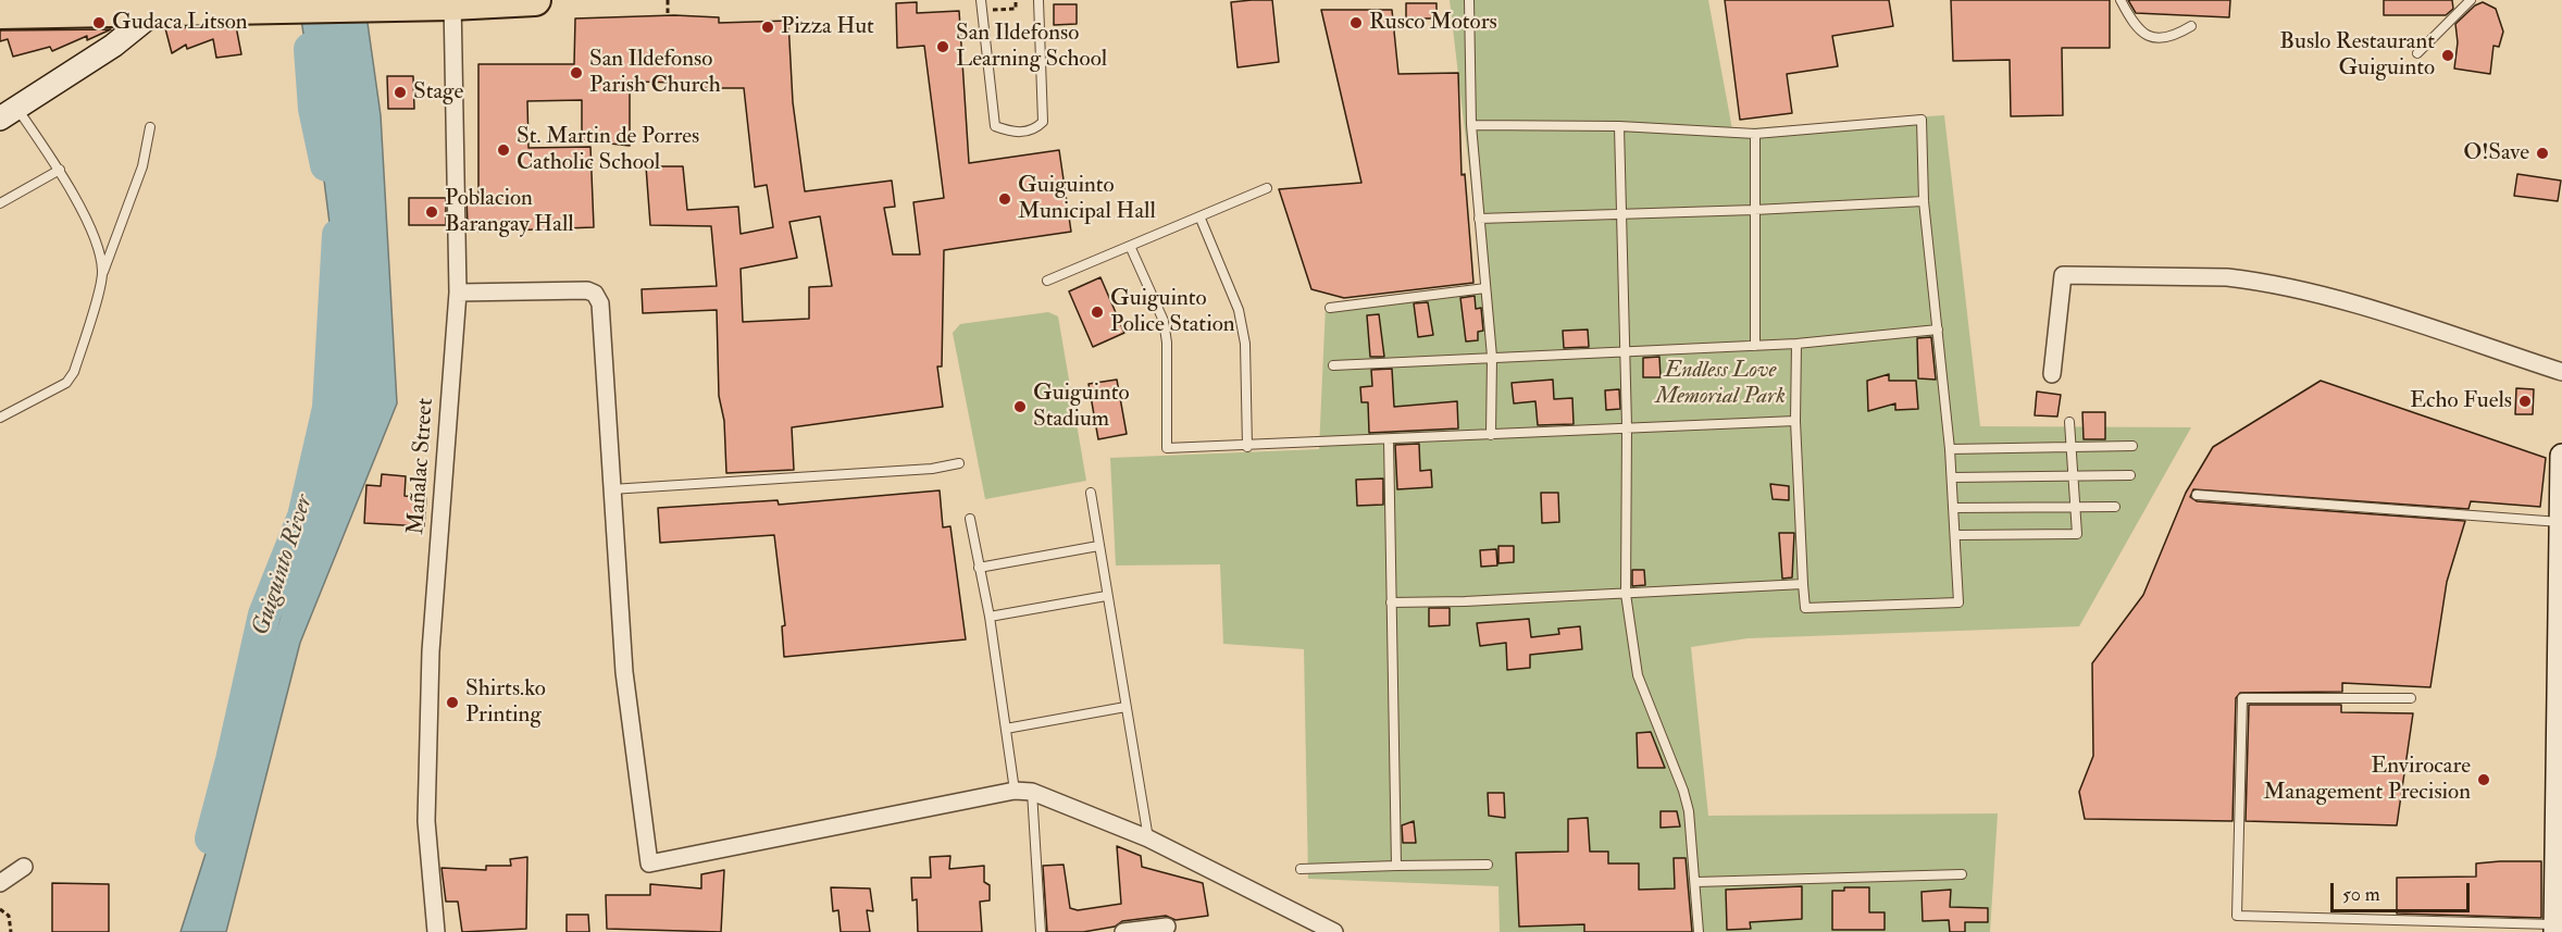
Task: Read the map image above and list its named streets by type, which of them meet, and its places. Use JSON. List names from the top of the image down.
{
  "streets": {
    "street": ["Mañalac Street"]
  },
  "water": ["Guiguinto River"],
  "parks": ["Endless Love Memorial Park"],
  "places": [
    "Gudaca Litson",
    "Rusco Motors",
    "Pizza Hut",
    "San Ildefonso Learning School",
    "Buslo Restaurant Guiguinto",
    "San Ildefonso Parish Church",
    "Stage",
    "St. Martin de Porres Catholic School",
    "O!Save",
    "Guiguinto Municipal Hall",
    "Poblacion Barangay Hall",
    "Guiguinto Police Station",
    "Echo Fuels",
    "Guiguinto Stadium",
    "Shirts.ko Printing",
    "Envirocare Management Precision"
  ],
  "scale_bar": "50 m"
}
